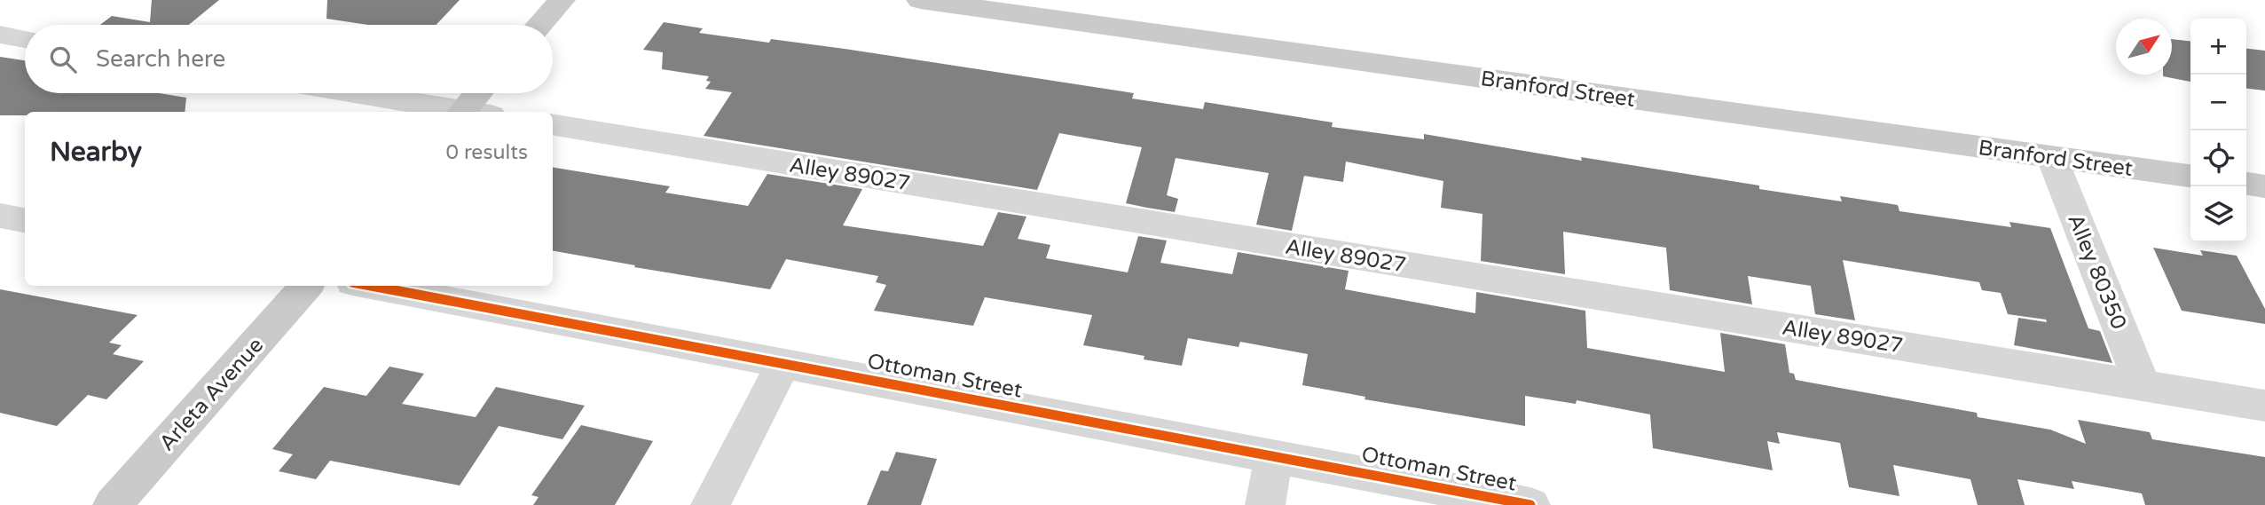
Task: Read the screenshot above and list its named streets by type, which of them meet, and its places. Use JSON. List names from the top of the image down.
{
  "streets": {
    "main road": ["Branford Street", "Arleta Avenue"],
    "street": ["Alley 89027", "Alley 80350", "Ottoman Street"]
  },
  "crossings": [
    ["Branford Street", "Alley 80350"],
    ["Alley 89027", "Alley 80350"]
  ],
  "north": "top right",
  "page": {
    "map_buttons": ["+", "−"],
    "search": "Search here",
    "heading": ["Nearby", "0 results"]
  }
}
